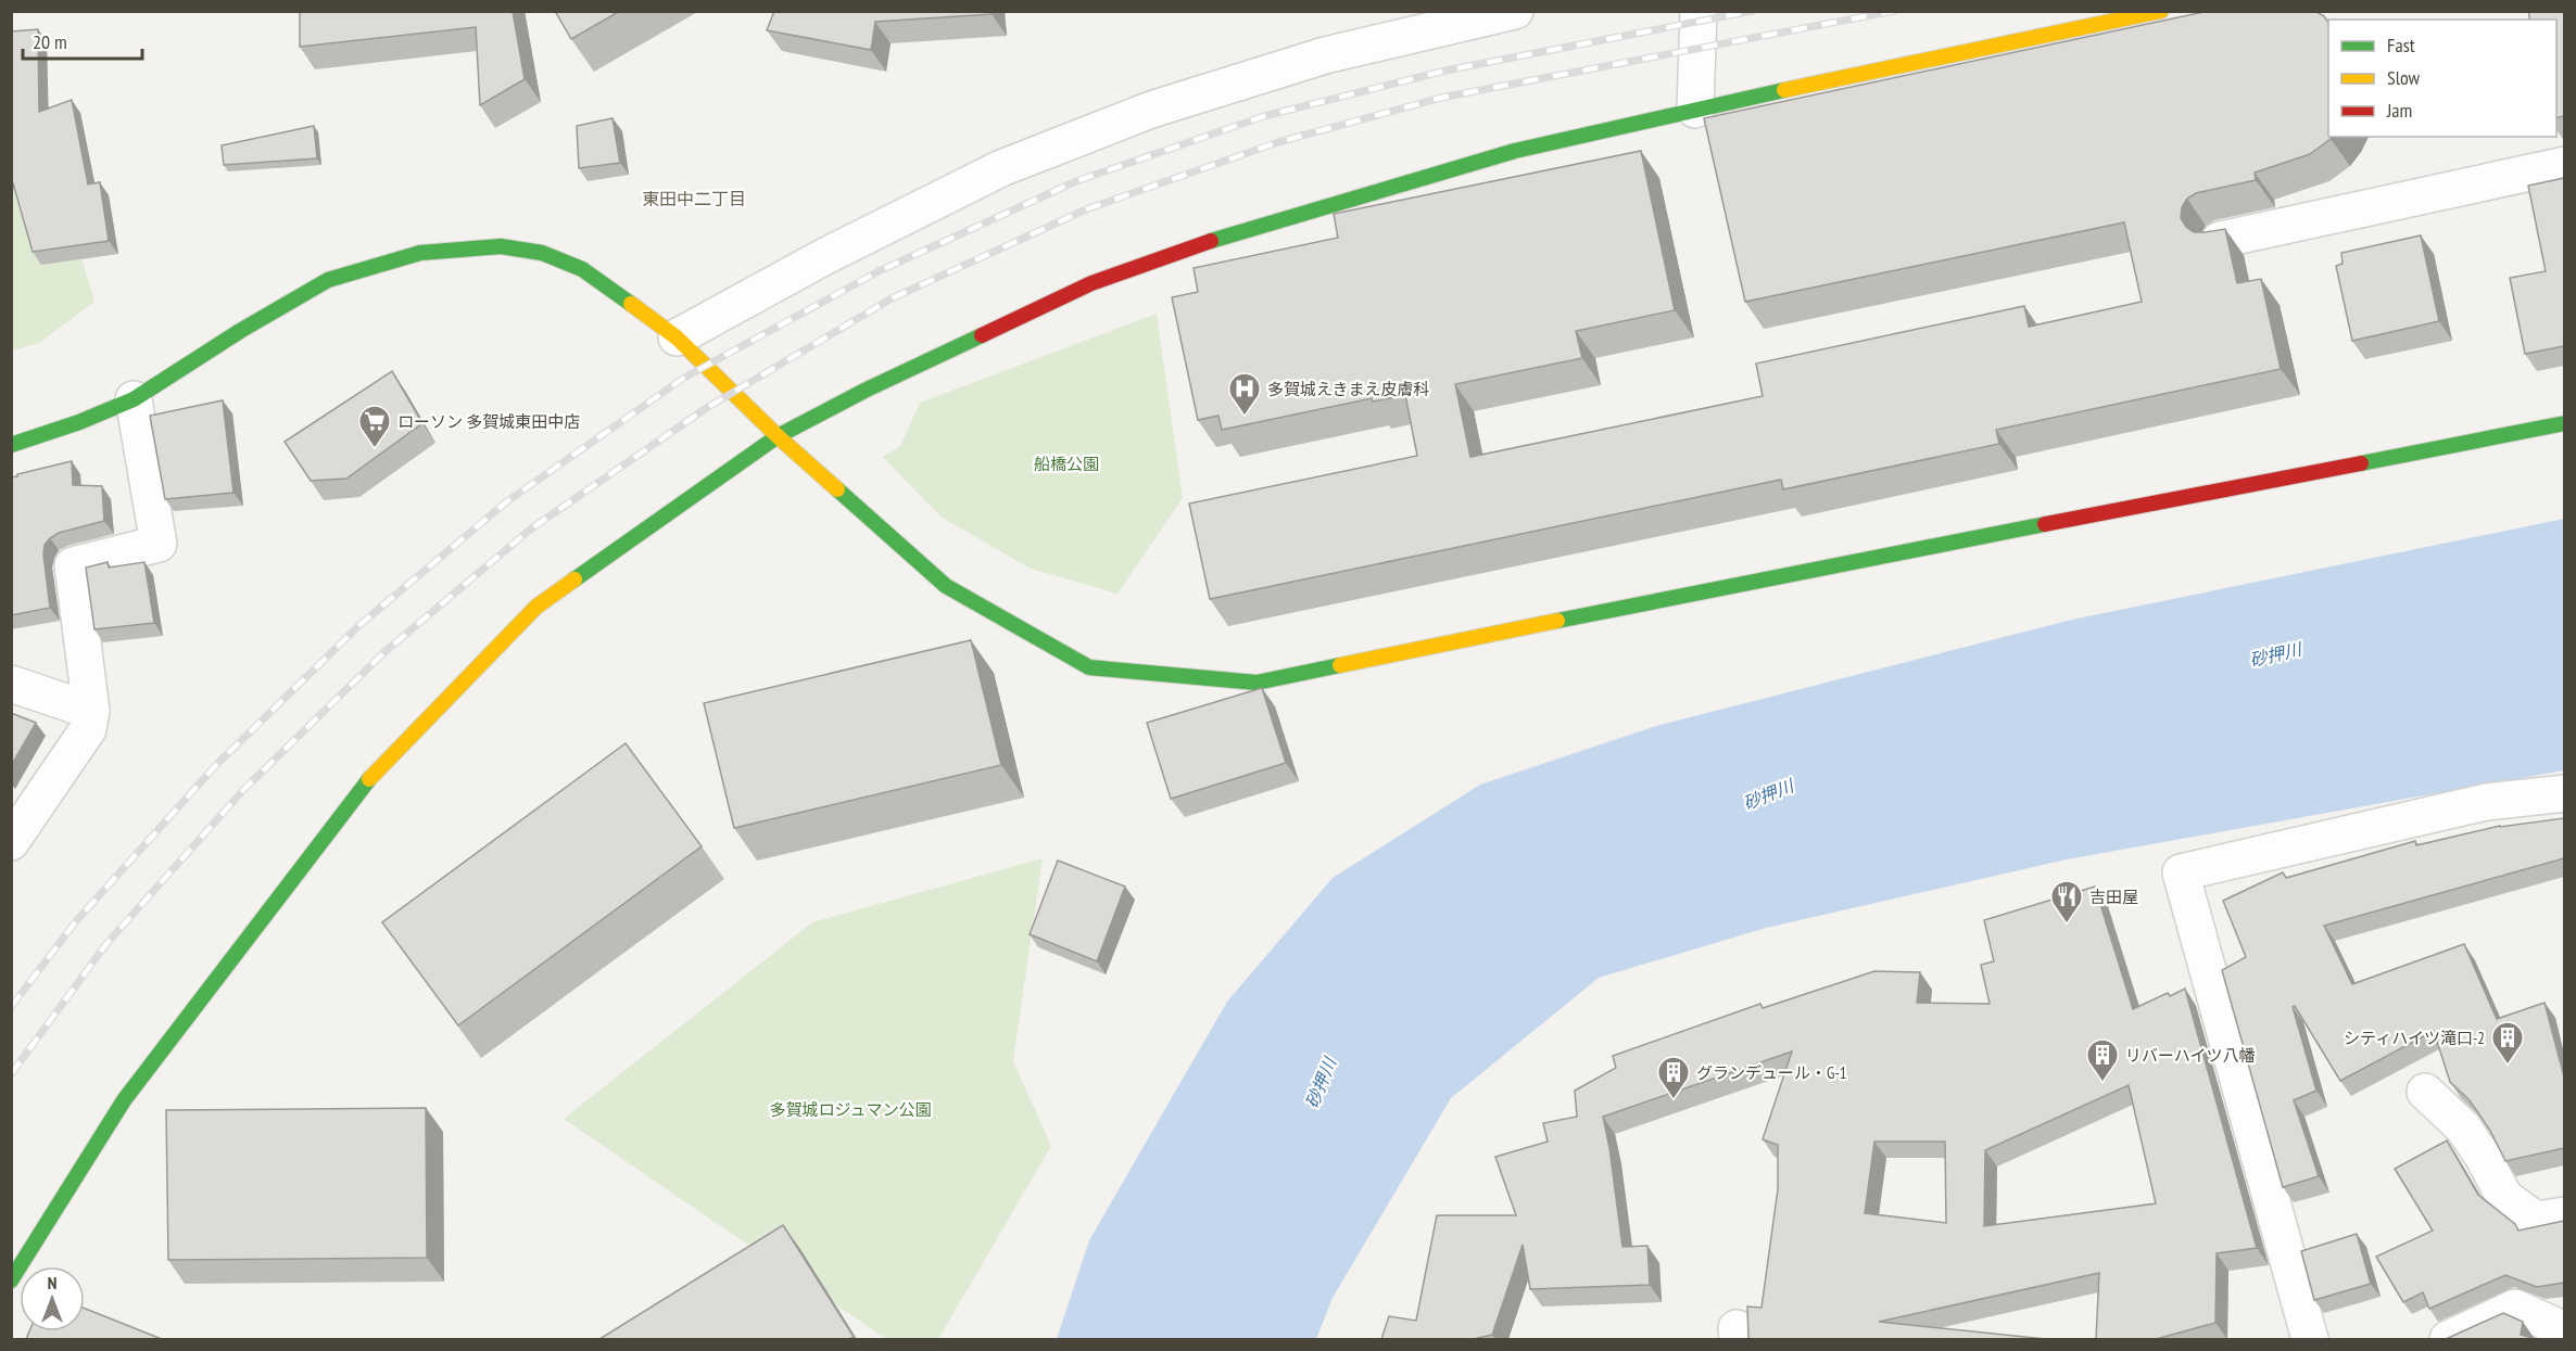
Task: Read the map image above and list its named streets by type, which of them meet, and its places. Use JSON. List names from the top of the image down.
{
  "districts": ["東田中二丁目"],
  "water": ["砂押川"],
  "parks": ["船橋公園", "多賀城ロジュマン公園"],
  "places": {
    "hospital": ["多賀城えきまえ皮膚科"],
    "supermarket": ["ローソン 多賀城東田中店"],
    "restaurant": ["吉田屋"],
    "building": ["シティハイツ滝口-2", "リバーハイツ八幡", "グランデュール・G-1"]
  },
  "legend": ["Fast", "Slow", "Jam"],
  "scale_bar": "20 m",
  "north": "top"
}
